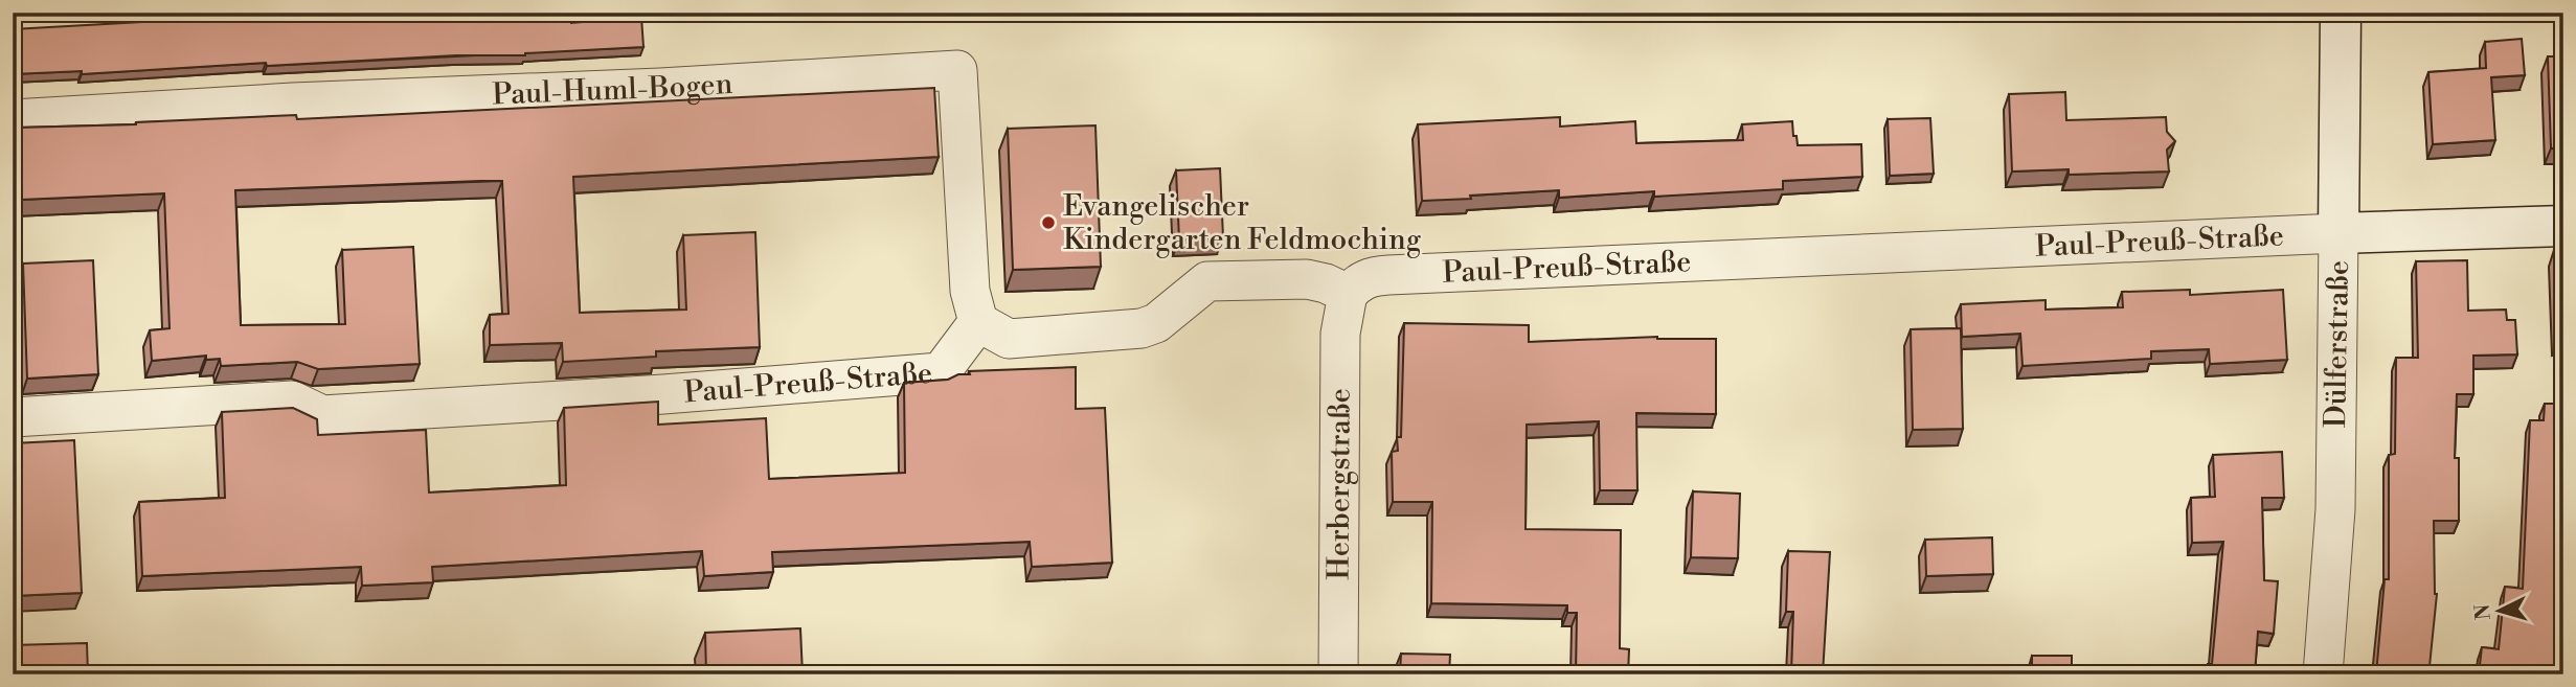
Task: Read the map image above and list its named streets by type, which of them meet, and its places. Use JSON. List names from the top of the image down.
{
  "streets": {
    "main road": ["Paul-Preuß-Straße", "Dülferstraße"],
    "street": ["Paul-Huml-Bogen", "Herbergstraße"]
  },
  "crossings": [
    ["Paul-Huml-Bogen", "Paul-Preuß-Straße"],
    ["Paul-Preuß-Straße", "Dülferstraße"],
    ["Paul-Preuß-Straße", "Herbergstraße"]
  ],
  "places": ["Evangelischer Kindergarten Feldmoching"],
  "north": "left"
}
